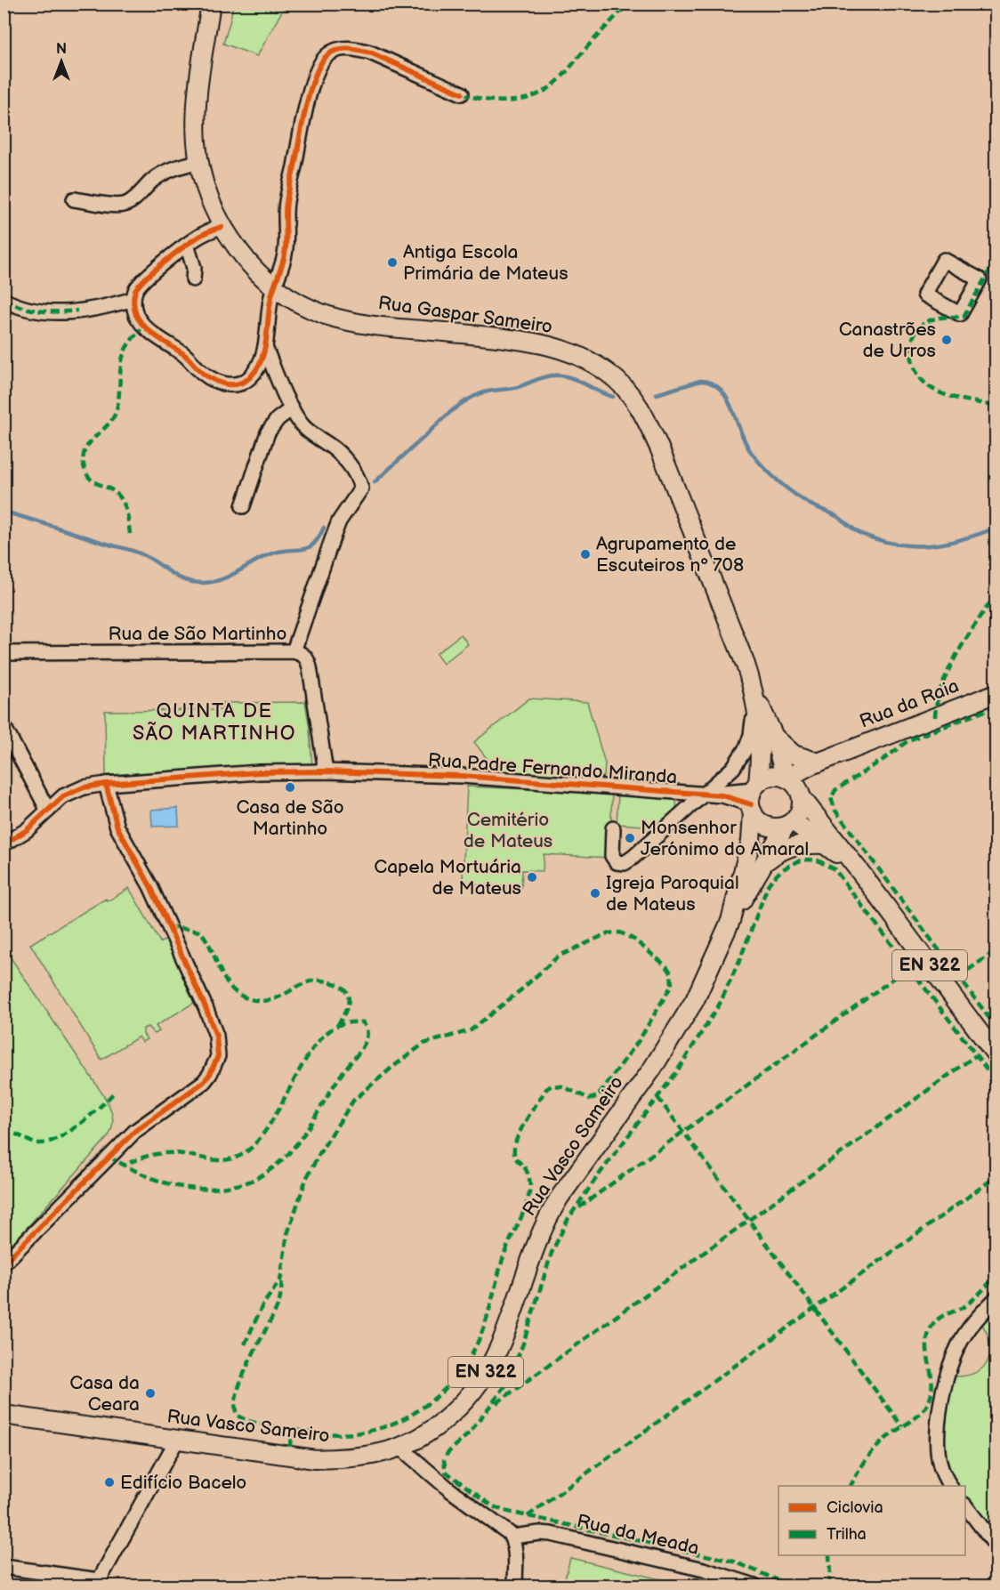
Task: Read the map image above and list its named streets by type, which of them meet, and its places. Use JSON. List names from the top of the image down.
{
  "streets": {
    "main road": [
      "Rua Gaspar Sameiro",
      "Rua da Raia",
      "EN 322",
      "Rua Vasco Sameiro"
    ],
    "street": ["Rua de São Martinho", "Rua Padre Fernando Miranda", "Rua da Meada"]
  },
  "crossings": [
    ["Rua de São Martinho", "Rua Padre Fernando Miranda"],
    ["Rua Padre Fernando Miranda", "EN 322"],
    ["EN 322", "Rua Vasco Sameiro"]
  ],
  "districts": ["QUINTA DE SÃO MARTINHO"],
  "parks": ["Cemitério de Mateus"],
  "places": [
    "Antiga Escola Primária de Mateus",
    "Canastrões de Urros",
    "Agrupamento de Escuteiros nº 708",
    "Casa de São Martinho",
    "Monsenhor Jerónimo do Amaral",
    "Capela Mortuária de Mateus",
    "Igreja Paroquial de Mateus",
    "Casa da Ceara",
    "Edifício Bacelo"
  ],
  "legend": ["Ciclovia", "Trilha"],
  "north": "top"
}
